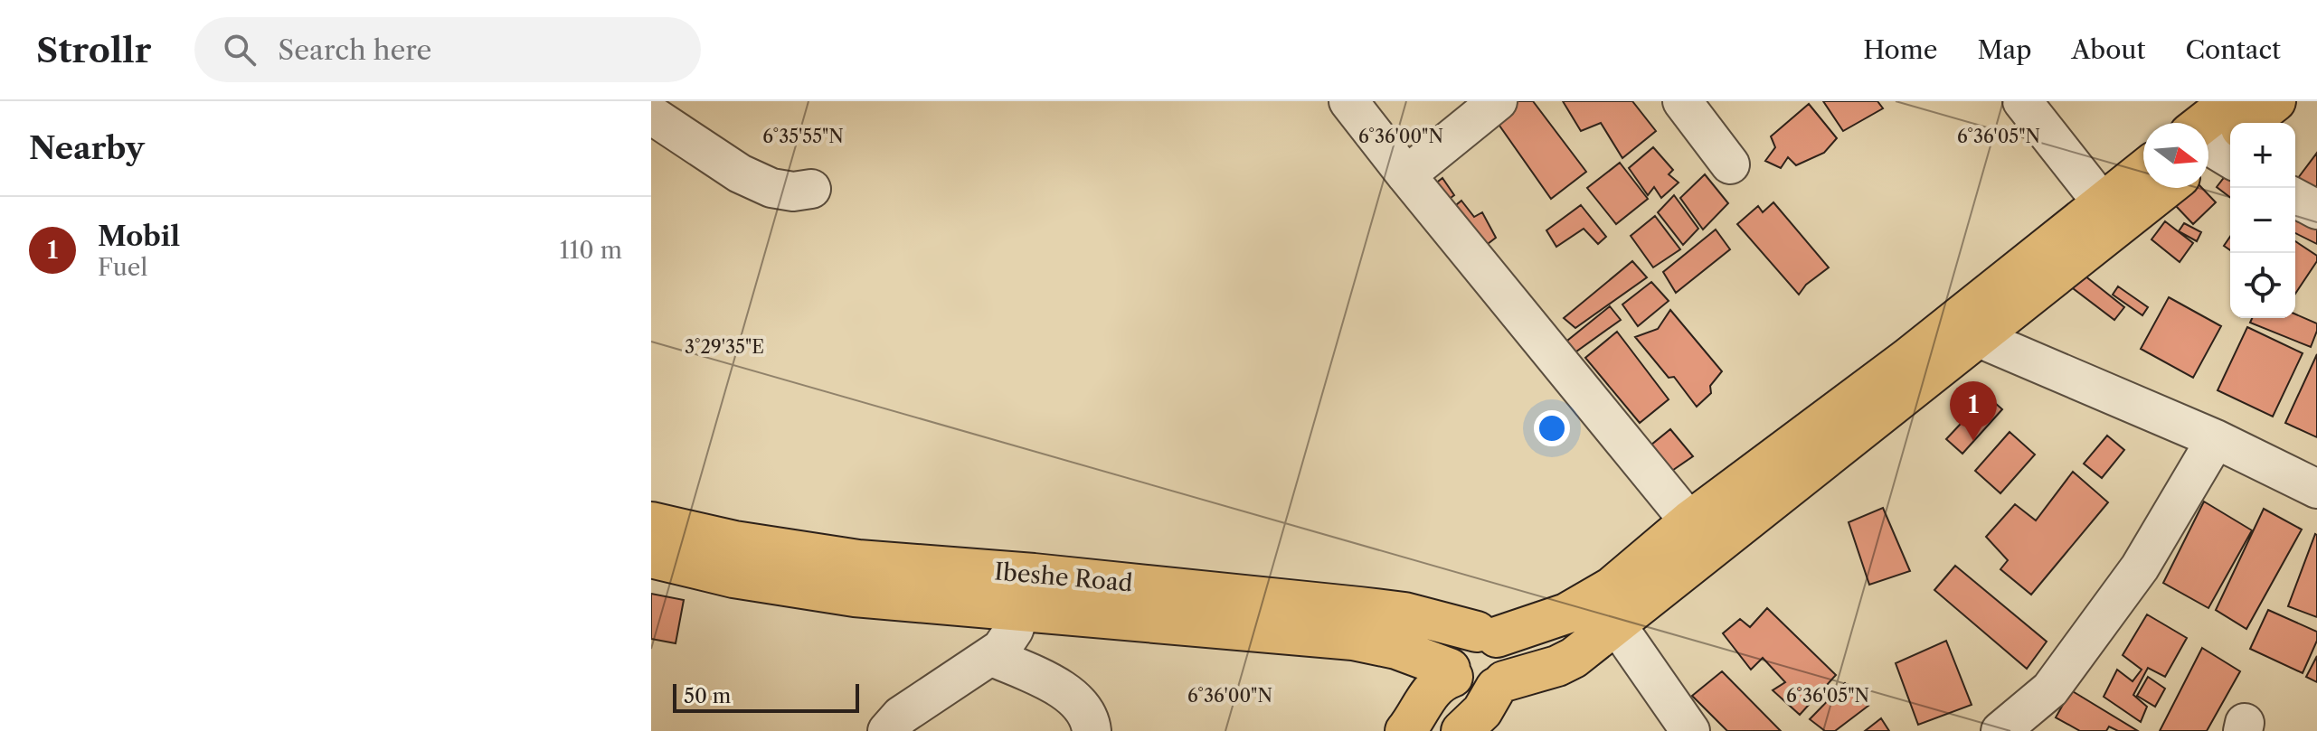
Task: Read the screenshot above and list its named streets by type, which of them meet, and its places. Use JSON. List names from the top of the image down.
{
  "streets": {
    "main road": ["Ibeshe Road"]
  },
  "scale_bar": "50 m",
  "north": "right",
  "page": {
    "header": "Strollr",
    "search": "Search here",
    "nav": [
      "Home",
      "Map",
      "About",
      "Contact"
    ],
    "heading": "Nearby",
    "map_buttons": ["+", "−"],
    "list": [
      {
        "mark": "1",
        "name": "Mobil",
        "note": "Fuel",
        "value": "110 m"
      }
    ],
    "pins": "1",
    "scale": "50 m"
  },
  "coordinates": [
    "6°35'55\"N",
    "6°36'00\"N",
    "6°36'05\"N",
    "3°29'35\"E"
  ]
}
